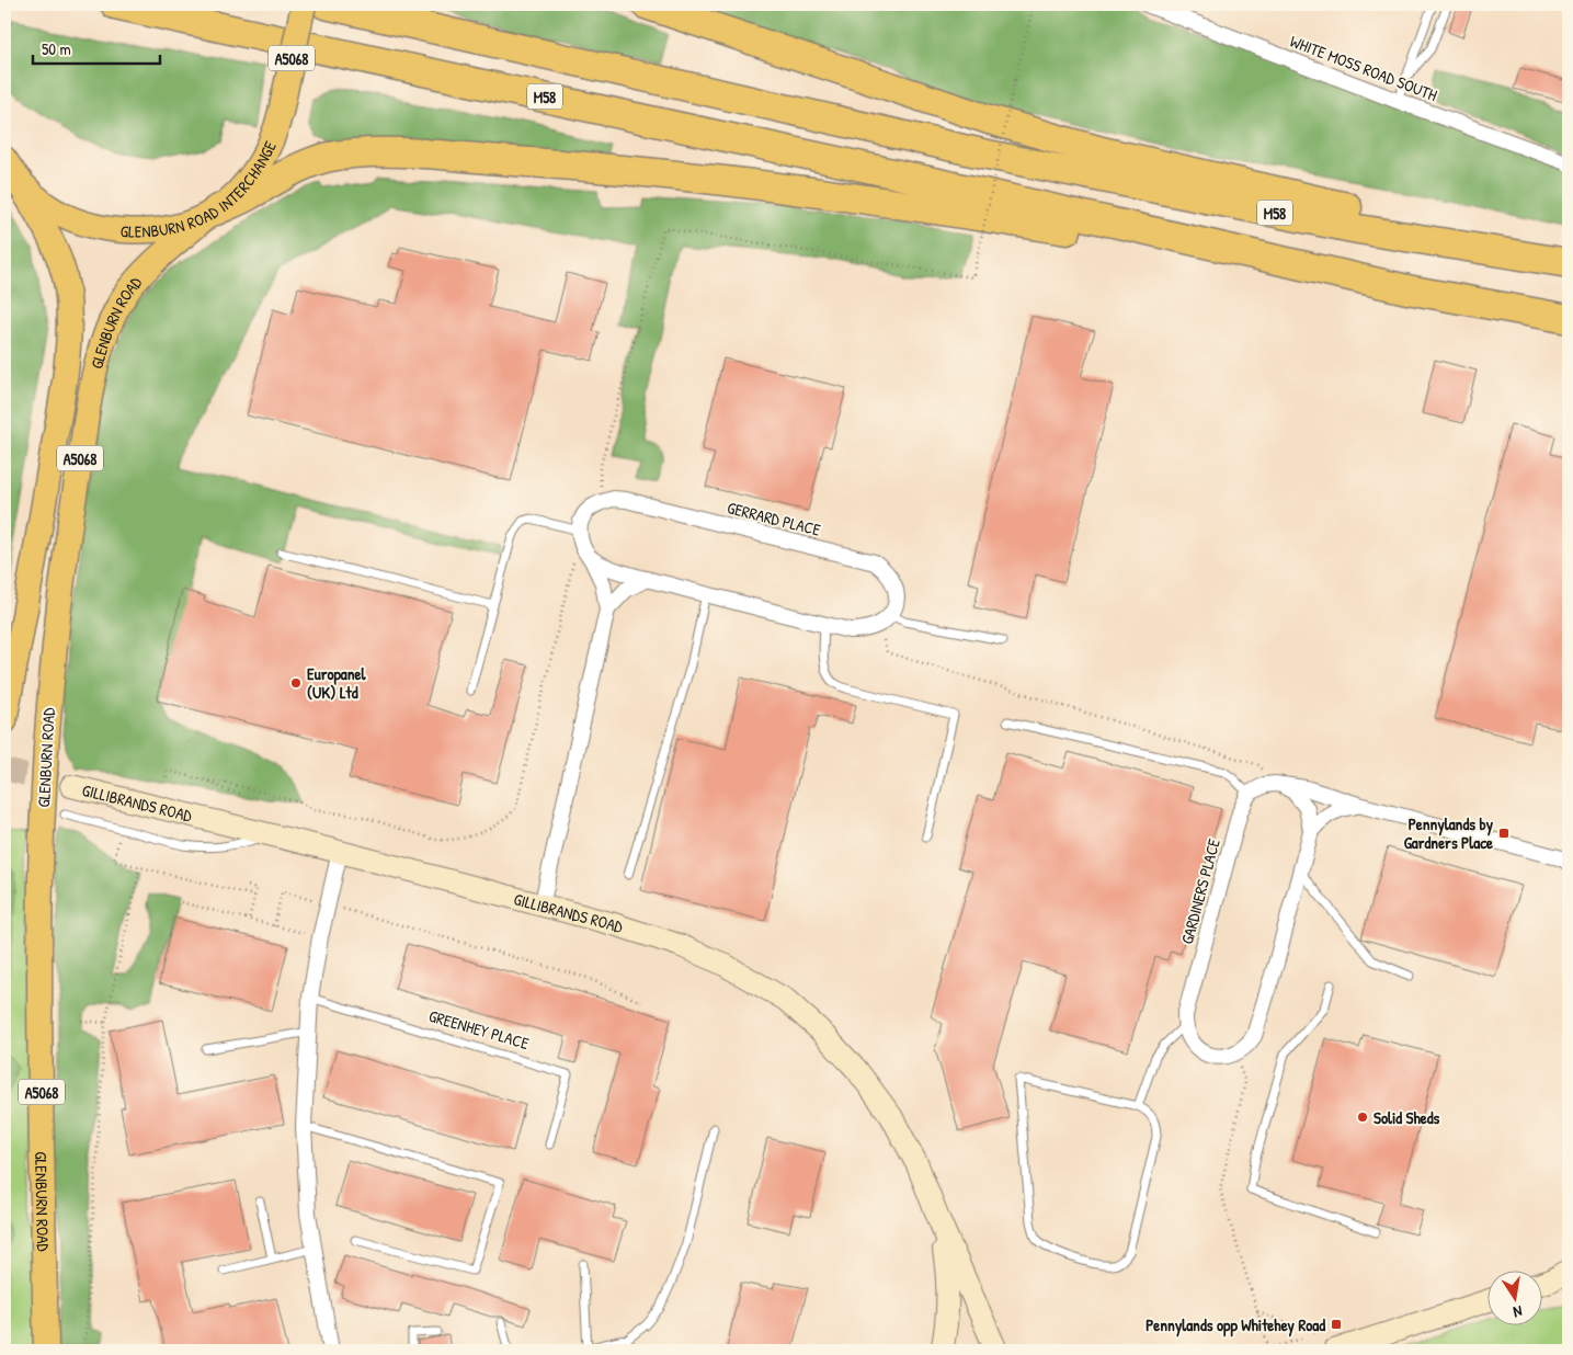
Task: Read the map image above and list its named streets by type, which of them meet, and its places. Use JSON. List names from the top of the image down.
{
  "streets": {
    "highway": ["M58"],
    "main road": ["A5068", "GLENBURN ROAD INTERCHANGE", "GLENBURN ROAD"],
    "street": [
      "WHITE MOSS ROAD SOUTH",
      "GERRARD PLACE",
      "GILLIBRANDS ROAD",
      "GARDINERS PLACE"
    ],
    "lane": ["GREENHEY PLACE"]
  },
  "crossings": [
    ["GLENBURN ROAD INTERCHANGE", "GLENBURN ROAD"]
  ],
  "places": {
    "other": ["Europanel (UK) Ltd", "Solid Sheds"],
    "transit": ["Pennylands by Gardners Place", "Pennylands opp Whitehey Road"]
  },
  "scale_bar": "50 m",
  "north": "bottom"
}
